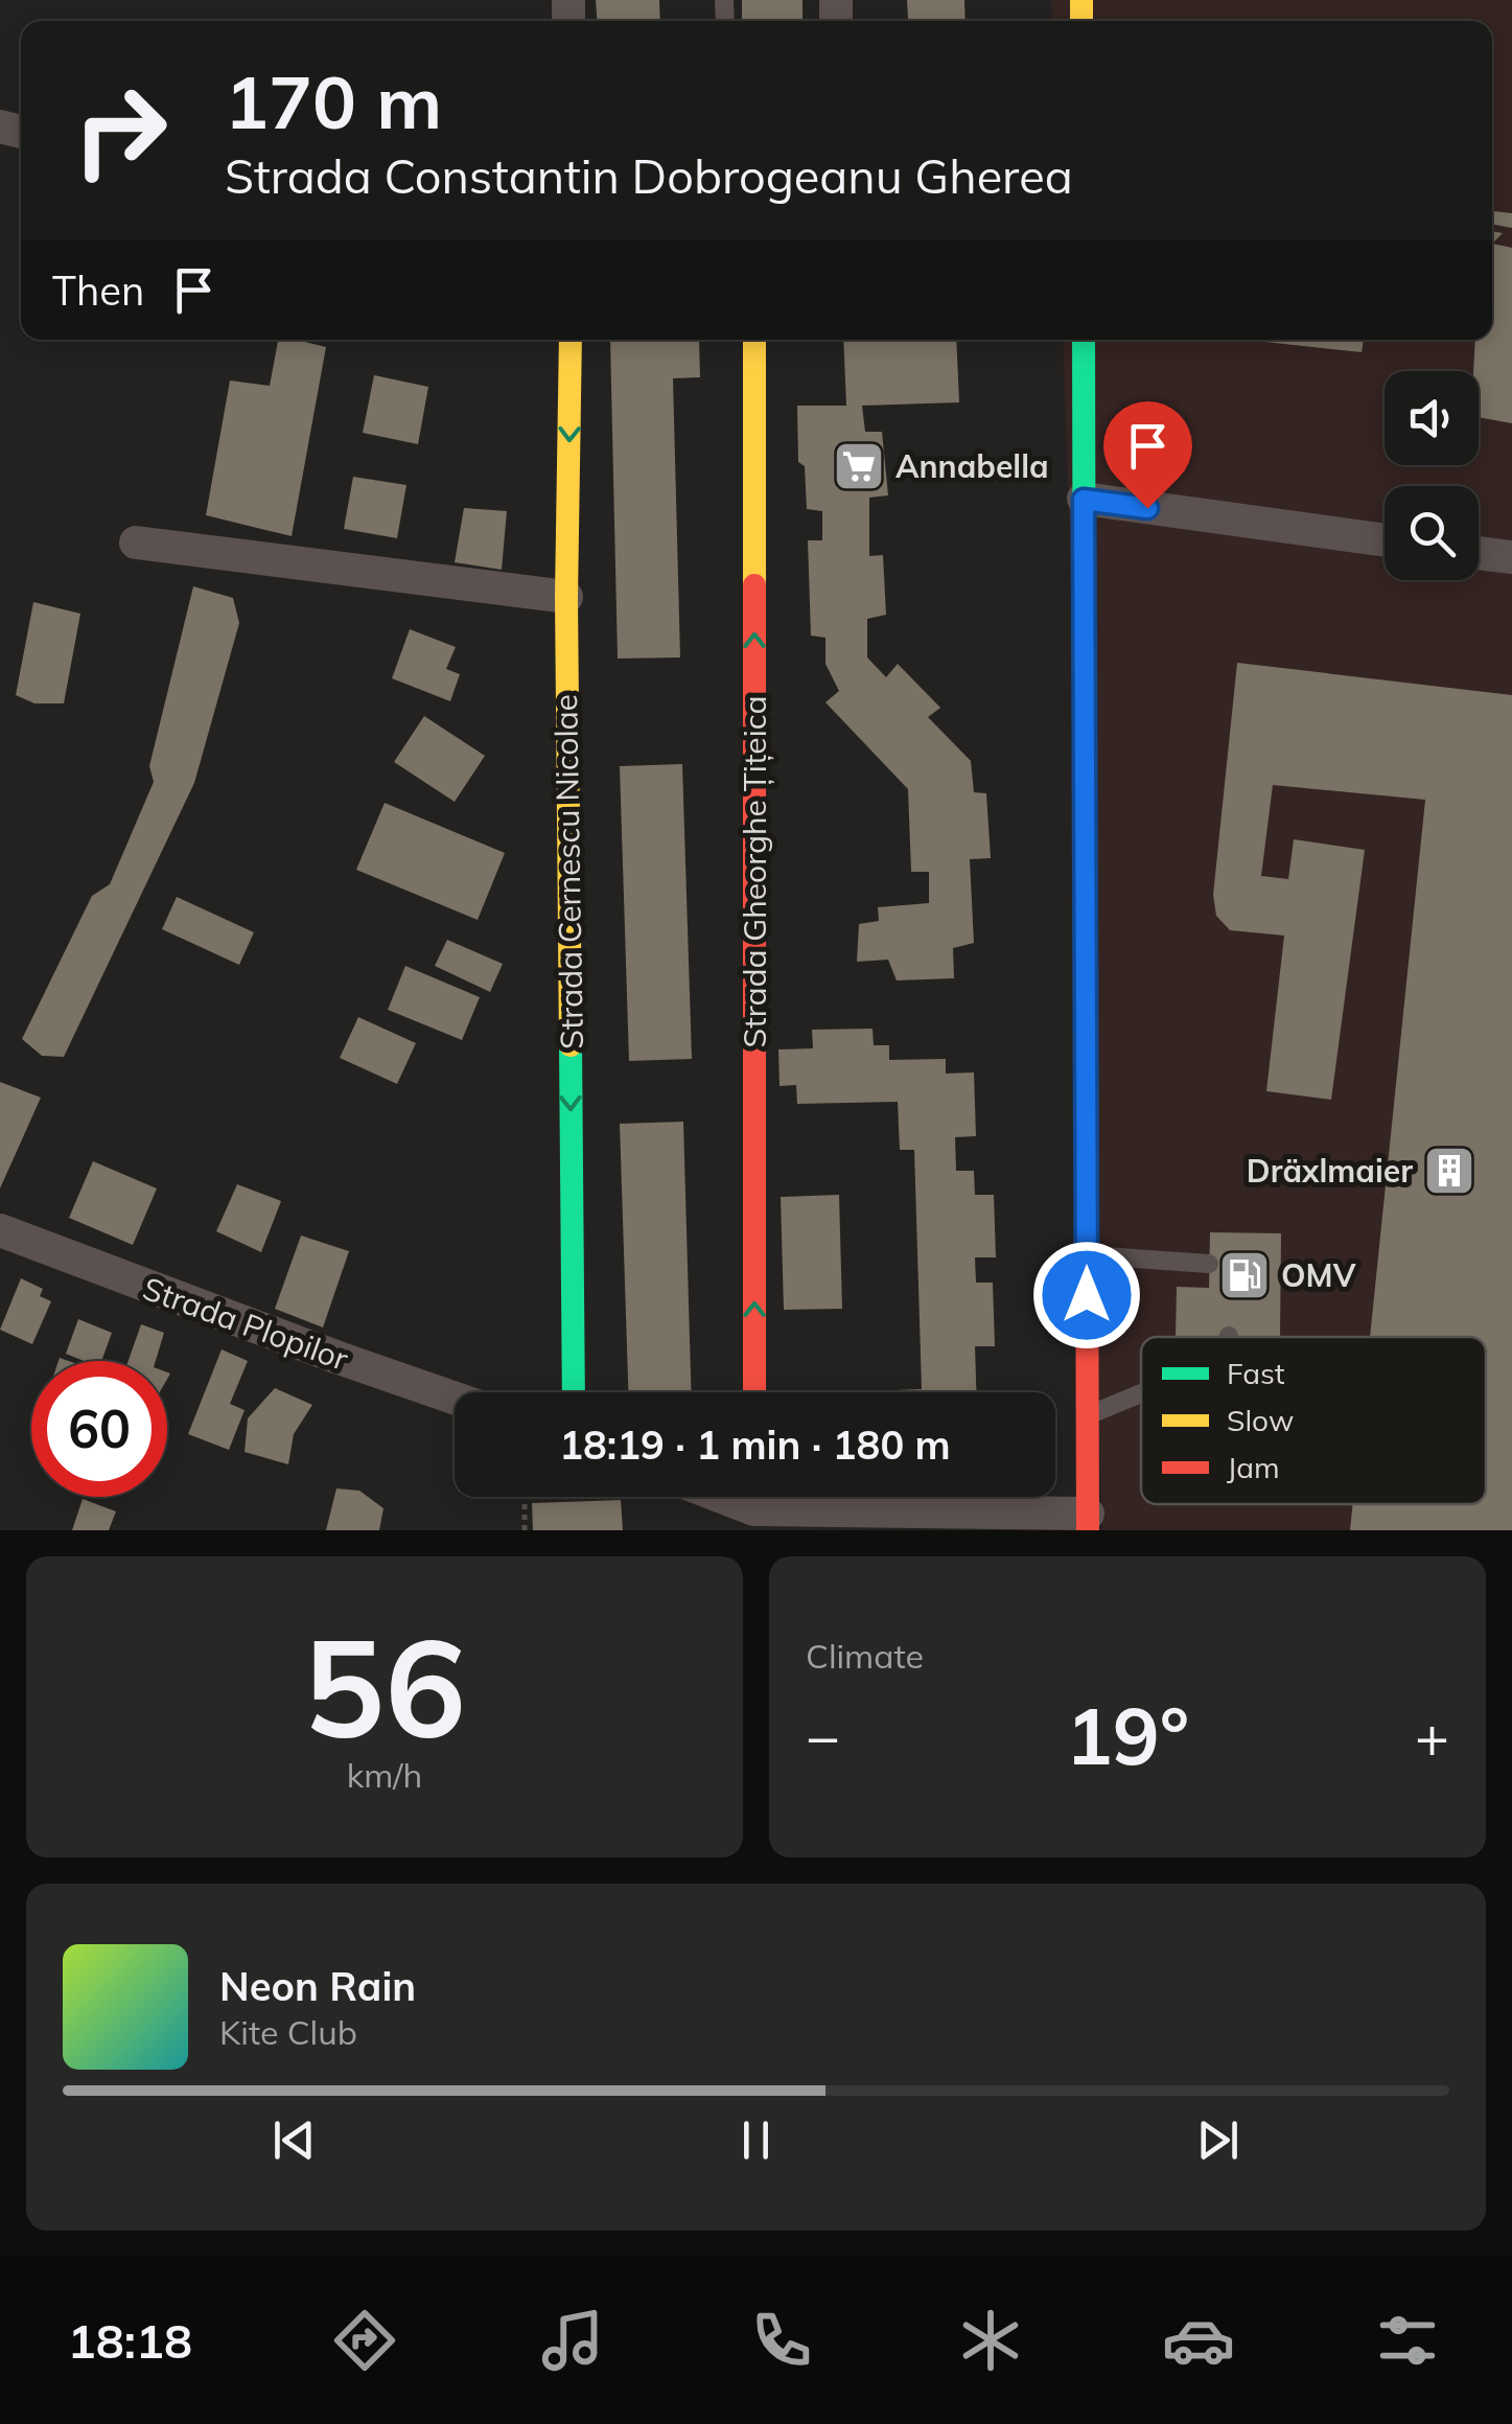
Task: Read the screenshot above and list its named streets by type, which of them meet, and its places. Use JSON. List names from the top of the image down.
{
  "streets": {
    "street": ["Strada Cernescu Nicolae", "Strada Gheorghe Țițeica", "Strada Plopilor"]
  },
  "one_way": ["Strada Cernescu Nicolae", "Strada Gheorghe Țițeica"],
  "places": {
    "supermarket": ["Annabella"],
    "building": ["Dräxlmaier"],
    "fuel station": ["OMV"]
  },
  "legend": ["Fast", "Slow", "Jam"],
  "page": {
    "turn": ["170 m", "Strada Constantin Dobrogeanu Gherea"],
    "then": "Then",
    "limit": "60",
    "trip": "18:19 · 1 min · 180 m",
    "tile": [
      ["56", "km/h"],
      "Climate"
    ],
    "heat": ["−", "19°", "+"],
    "song": ["Neon Rain", "Kite Club"],
    "tabs": "18:18"
  }
}
